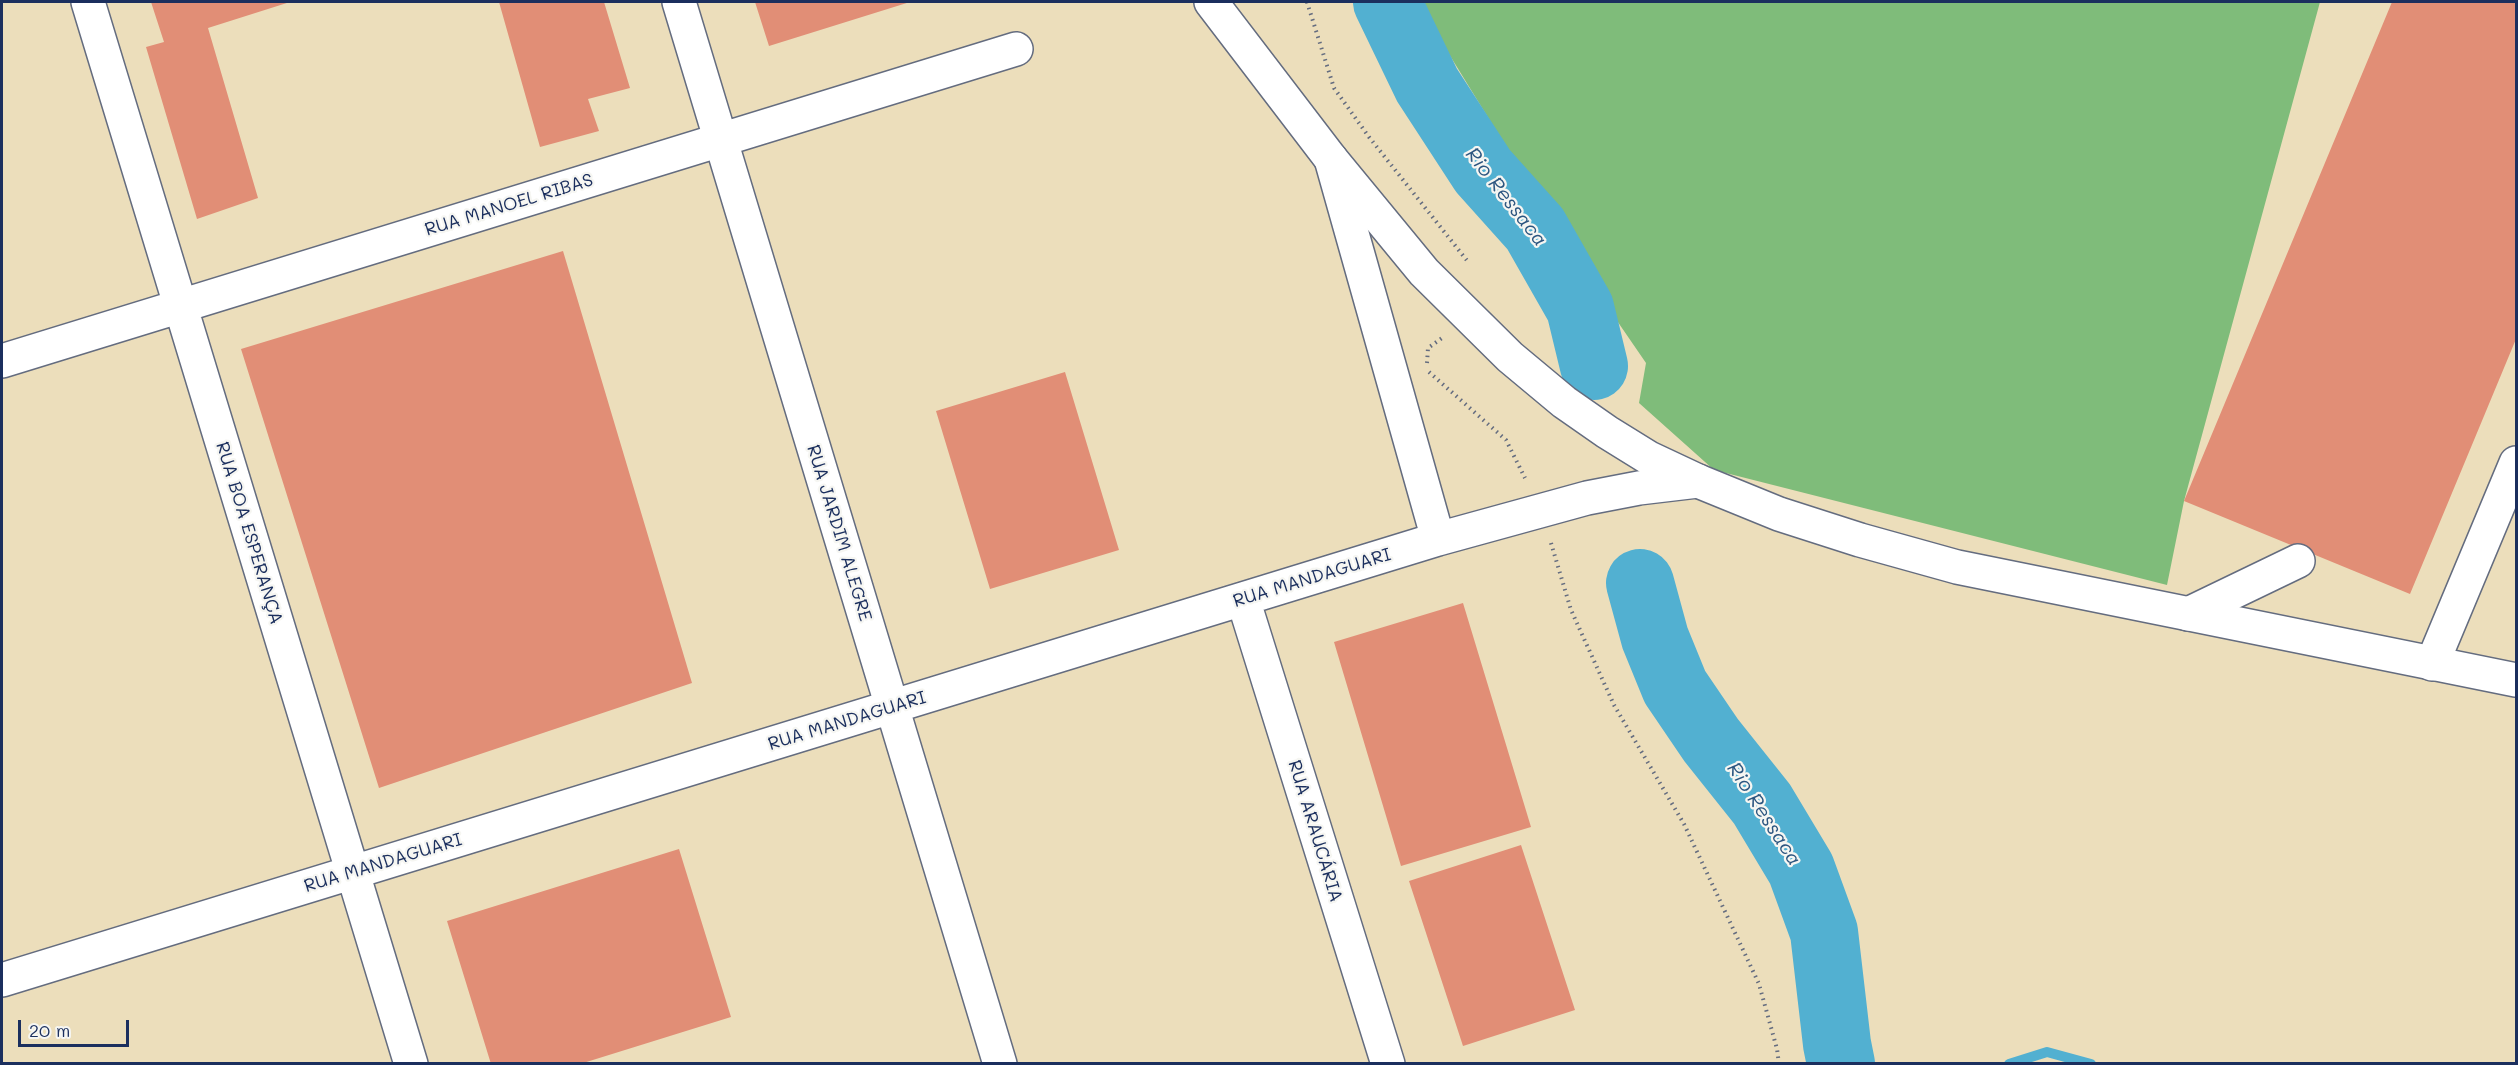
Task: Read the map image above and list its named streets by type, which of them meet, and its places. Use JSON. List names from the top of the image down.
{
  "streets": {
    "street": [
      "RUA MANOEL RIBAS",
      "RUA BOA ESPERANÇA",
      "RUA JARDIM ALEGRE",
      "RUA MANDAGUARI",
      "RUA ARAUCÁRIA"
    ]
  },
  "crossings": [
    ["RUA MANOEL RIBAS", "RUA BOA ESPERANÇA"],
    ["RUA MANOEL RIBAS", "RUA JARDIM ALEGRE"],
    ["RUA BOA ESPERANÇA", "RUA MANDAGUARI"],
    ["RUA JARDIM ALEGRE", "RUA MANDAGUARI"],
    ["RUA MANDAGUARI", "RUA ARAUCÁRIA"]
  ],
  "water": ["Rio Ressaca"],
  "scale_bar": "20 m"
}
